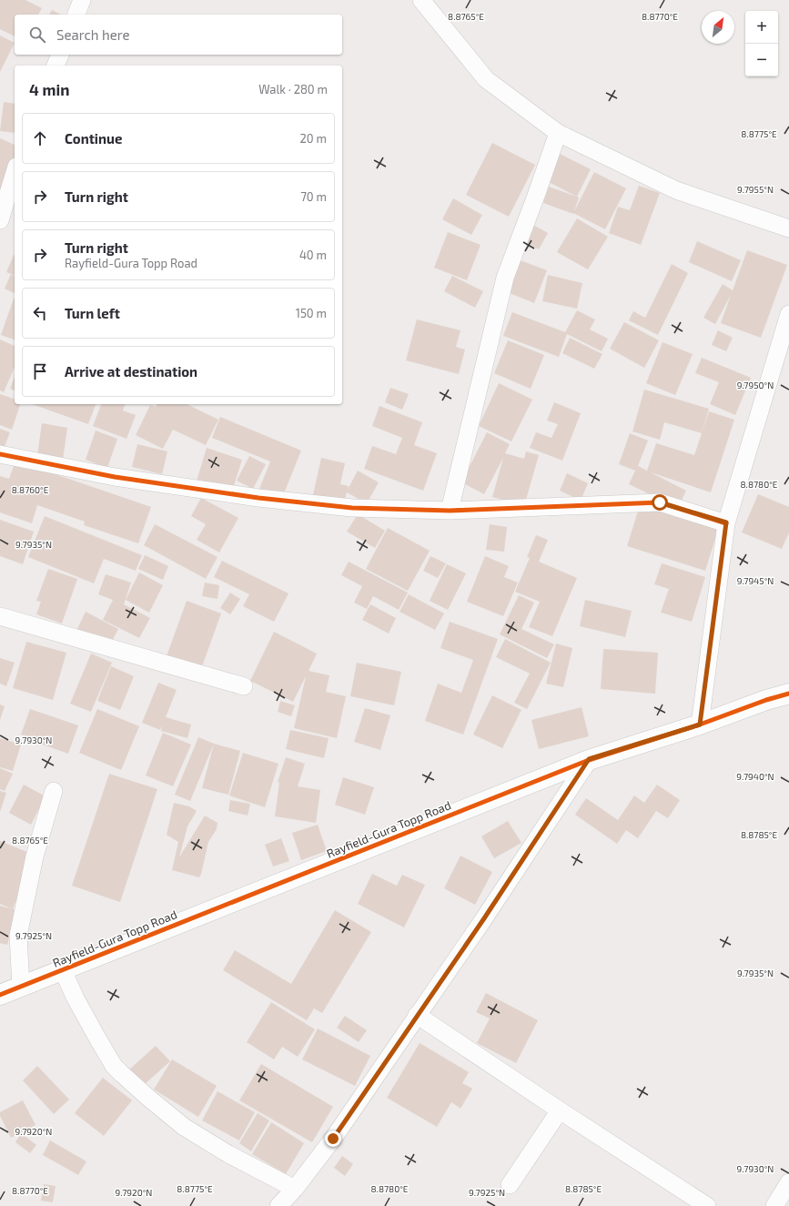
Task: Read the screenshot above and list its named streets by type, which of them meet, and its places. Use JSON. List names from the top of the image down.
{
  "streets": {
    "street": ["Rayfield-Gura Topp Road"]
  },
  "north": "top right",
  "page": {
    "map_buttons": ["+", "−"],
    "search": "Search here",
    "heading": ["4 min", "Walk · 280 m"],
    "list": [
      ["Continue", "20 m"],
      ["Turn right", "70 m"],
      ["Turn right", "Rayfield-Gura Topp Road", "40 m"],
      ["Turn left", "150 m"],
      "Arrive at destination"
    ]
  },
  "coordinates": [
    "8.8765°E",
    "8.8770°E",
    "8.8775°E",
    "9.7955°N",
    "9.7950°N",
    "8.8780°E",
    "8.8760°E",
    "9.7935°N",
    "9.7945°N",
    "9.7930°N",
    "9.7940°N",
    "8.8785°E",
    "9.7925°N",
    "9.7920°N"
  ]
}
